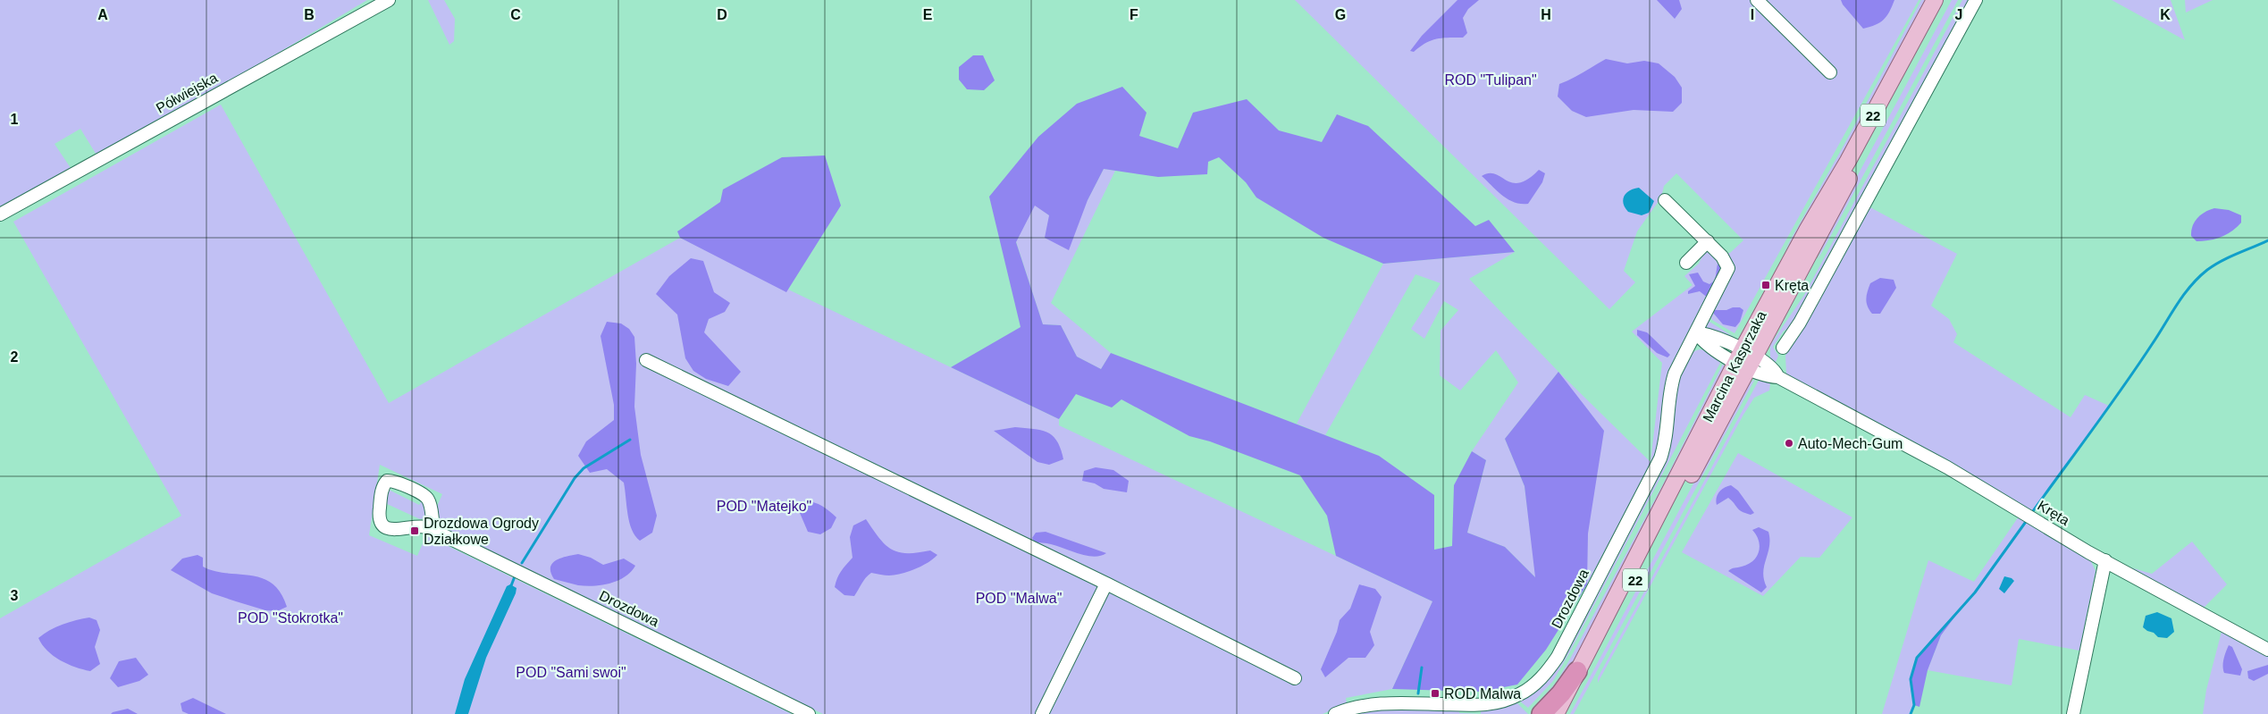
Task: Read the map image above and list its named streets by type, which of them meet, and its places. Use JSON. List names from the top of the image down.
{
  "streets": {
    "main road": ["22", "Marcina Kasprzaka"],
    "street": ["Półwiejska", "Kręta", "Drozdowa"]
  },
  "crossings": [
    ["Marcina Kasprzaka", "Kręta"],
    ["Kręta", "Drozdowa"]
  ],
  "parks": [
    "ROD \"Tulipan\"",
    "POD \"Matejko\"",
    "POD \"Malwa\"",
    "POD \"Stokrotka\"",
    "POD \"Sami swoi\""
  ],
  "places": {
    "transit": ["Kręta", "Drozdowa Ogrody Działkowe", "ROD Malwa"],
    "other": ["Auto-Mech-Gum"]
  },
  "grid": {
    "columns": [
      "A",
      "B",
      "C",
      "D",
      "E",
      "F",
      "G",
      "H",
      "I",
      "J",
      "K"
    ],
    "rows": ["1", "2", "3"]
  }
}
